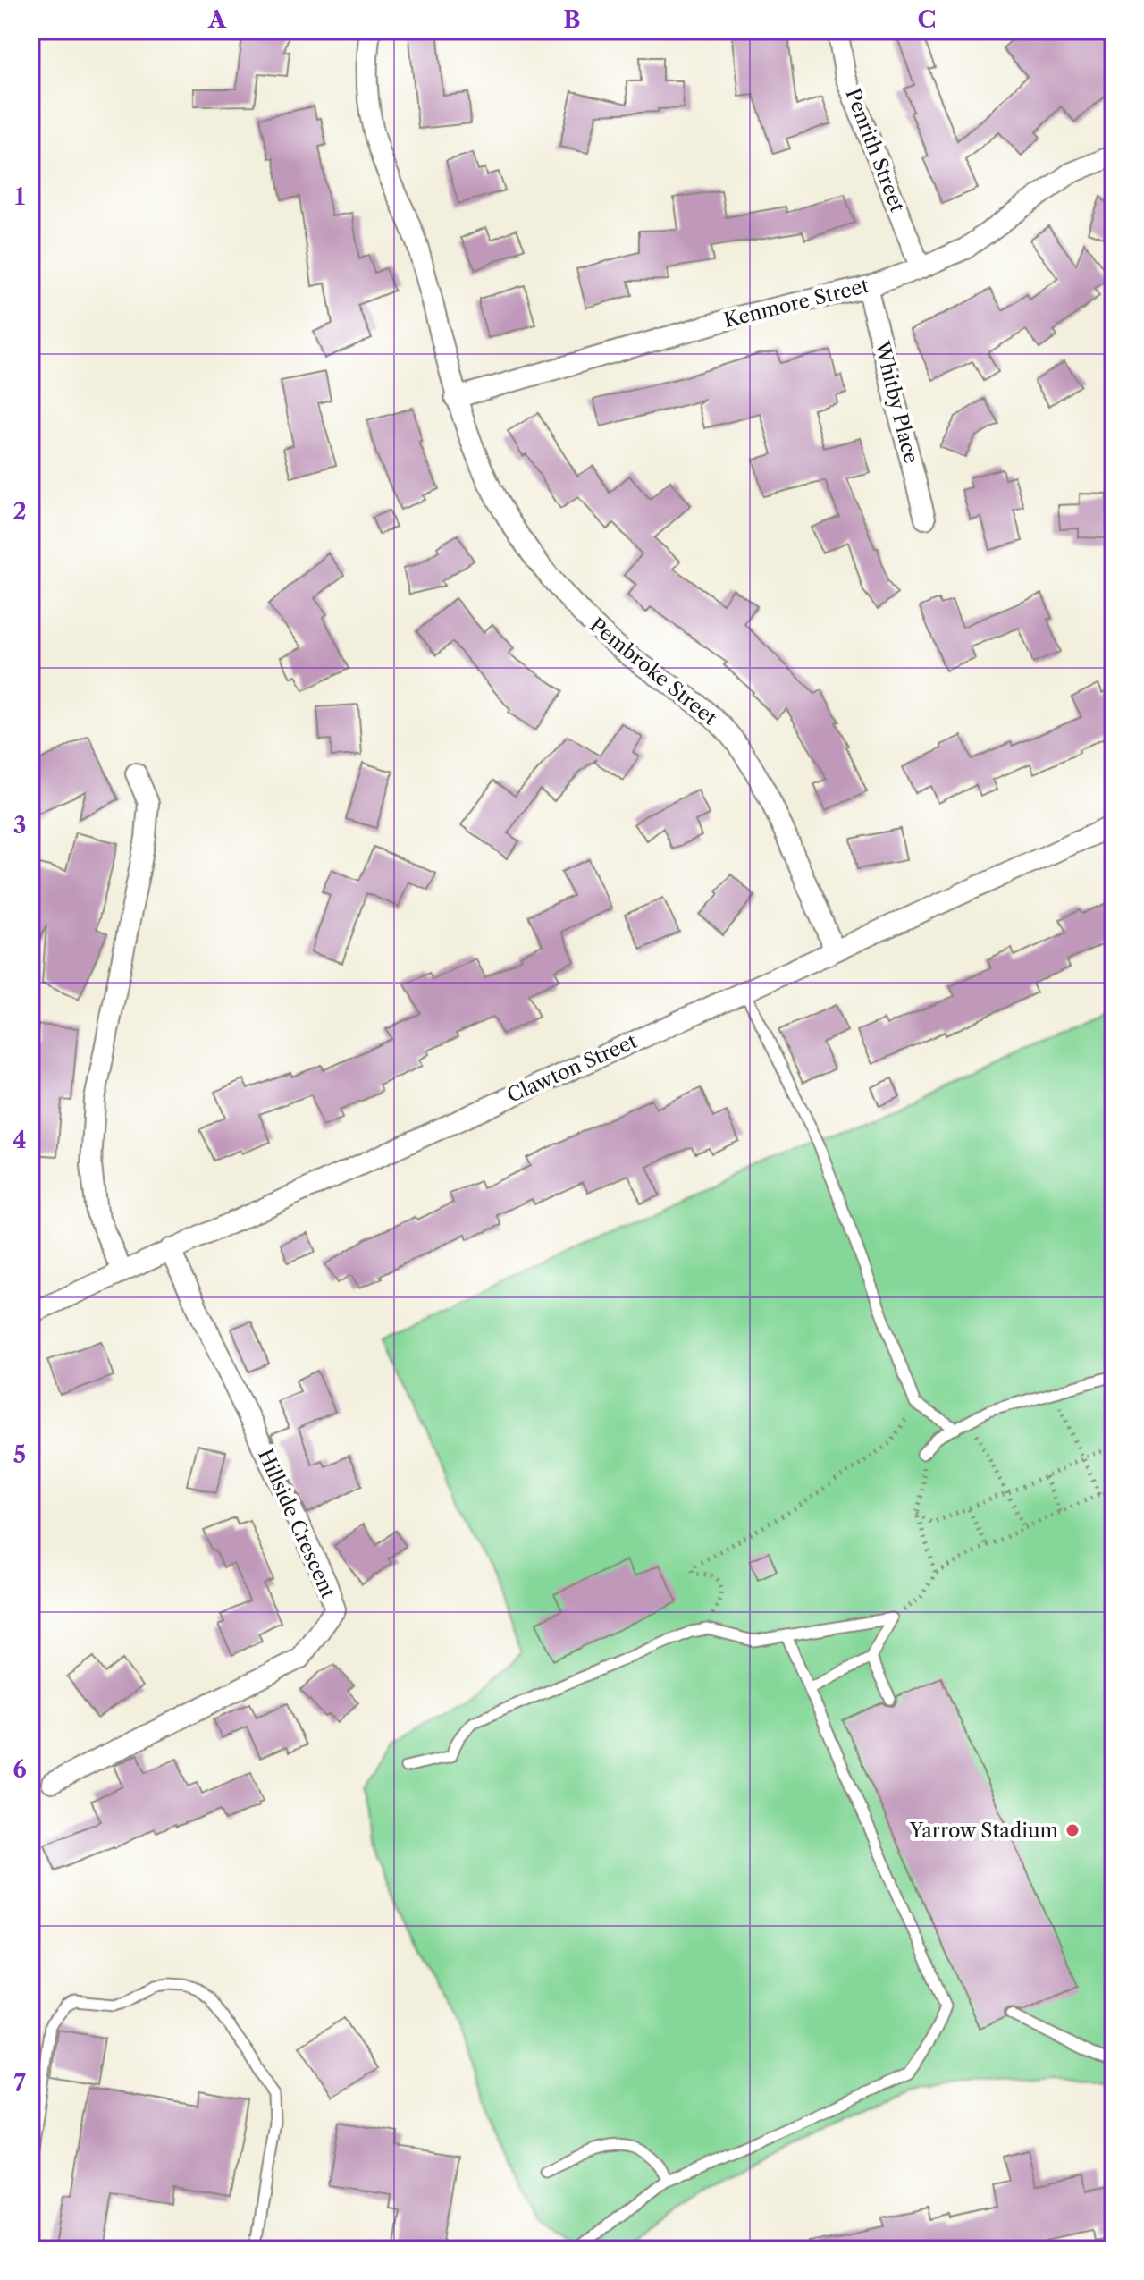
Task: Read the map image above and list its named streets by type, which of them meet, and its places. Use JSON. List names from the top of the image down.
{
  "streets": {
    "street": [
      "Penrith Street",
      "Kenmore Street",
      "Whitby Place",
      "Pembroke Street",
      "Clawton Street",
      "Hillside Crescent"
    ]
  },
  "crossings": [
    ["Penrith Street", "Kenmore Street"],
    ["Kenmore Street", "Whitby Place"],
    ["Kenmore Street", "Pembroke Street"],
    ["Pembroke Street", "Clawton Street"],
    ["Clawton Street", "Hillside Crescent"]
  ],
  "places": ["Yarrow Stadium"],
  "grid": {
    "columns": ["A", "B", "C"],
    "rows": [
      "1",
      "2",
      "3",
      "4",
      "5",
      "6",
      "7"
    ]
  }
}
